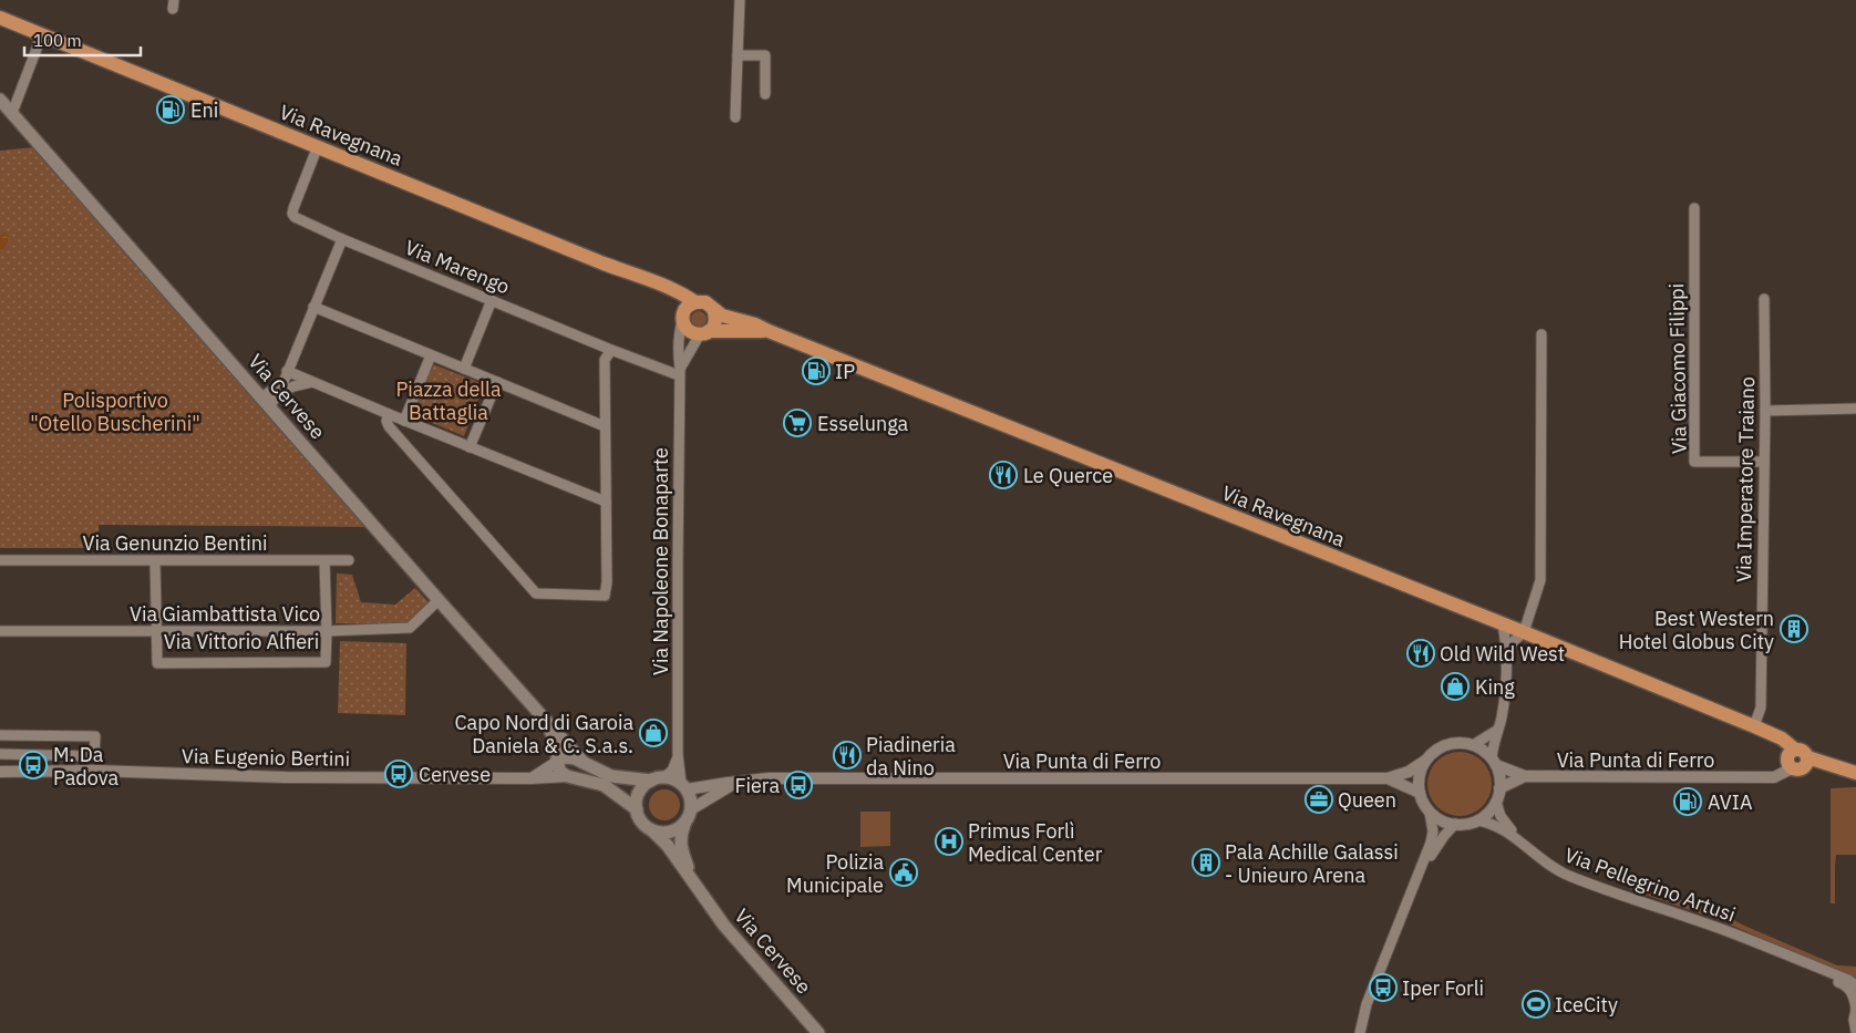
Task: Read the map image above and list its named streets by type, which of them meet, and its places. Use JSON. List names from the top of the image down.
{
  "streets": {
    "main road": ["Via Ravegnana", "Via Cervese"],
    "street": [
      "Via Marengo",
      "Via Giacomo Filippi",
      "Via Imperatore Traiano",
      "Via Genunzio Bentini",
      "Via Napoleone Bonaparte",
      "Via Giambattista Vico",
      "Via Vittorio Alfieri",
      "Via Eugenio Bertini",
      "Via Punta di Ferro",
      "Via Pellegrino Artusi"
    ]
  },
  "crossings": [
    ["Via Ravegnana", "Via Marengo"],
    ["Via Ravegnana", "Via Imperatore Traiano"],
    ["Via Ravegnana", "Via Napoleone Bonaparte"],
    ["Via Ravegnana", "Via Punta di Ferro"],
    ["Via Marengo", "Via Napoleone Bonaparte"],
    ["Via Giacomo Filippi", "Via Imperatore Traiano"],
    ["Via Cervese", "Via Napoleone Bonaparte"],
    ["Via Cervese", "Via Giambattista Vico"],
    ["Via Cervese", "Via Eugenio Bertini"],
    ["Via Cervese", "Via Punta di Ferro"],
    ["Via Napoleone Bonaparte", "Via Punta di Ferro"],
    ["Via Giambattista Vico", "Via Vittorio Alfieri"]
  ],
  "parks": ["Piazza della Battaglia", "Polisportivo \"Otello Buscherini\""],
  "places": {
    "fuel station": ["Eni", "IP", "AVIA"],
    "supermarket": ["Esselunga"],
    "restaurant": ["Le Querce", "Old Wild West", "Piadineria da Nino"],
    "building": ["Best Western Hotel Globus City", "Pala Achille Galassi - Unieuro Arena"],
    "shop": ["King", "Capo Nord di Garoia Daniela & C. S.a.s."],
    "bus stop": [
      "M. Da Padova",
      "Cervese",
      "Fiera",
      "Iper Forli"
    ],
    "office": ["Queen"],
    "hospital": ["Primus Forlì Medical Center"],
    "public building": ["Polizia Municipale"],
    "sports": ["IceCity"]
  },
  "scale_bar": "100 m"
}
